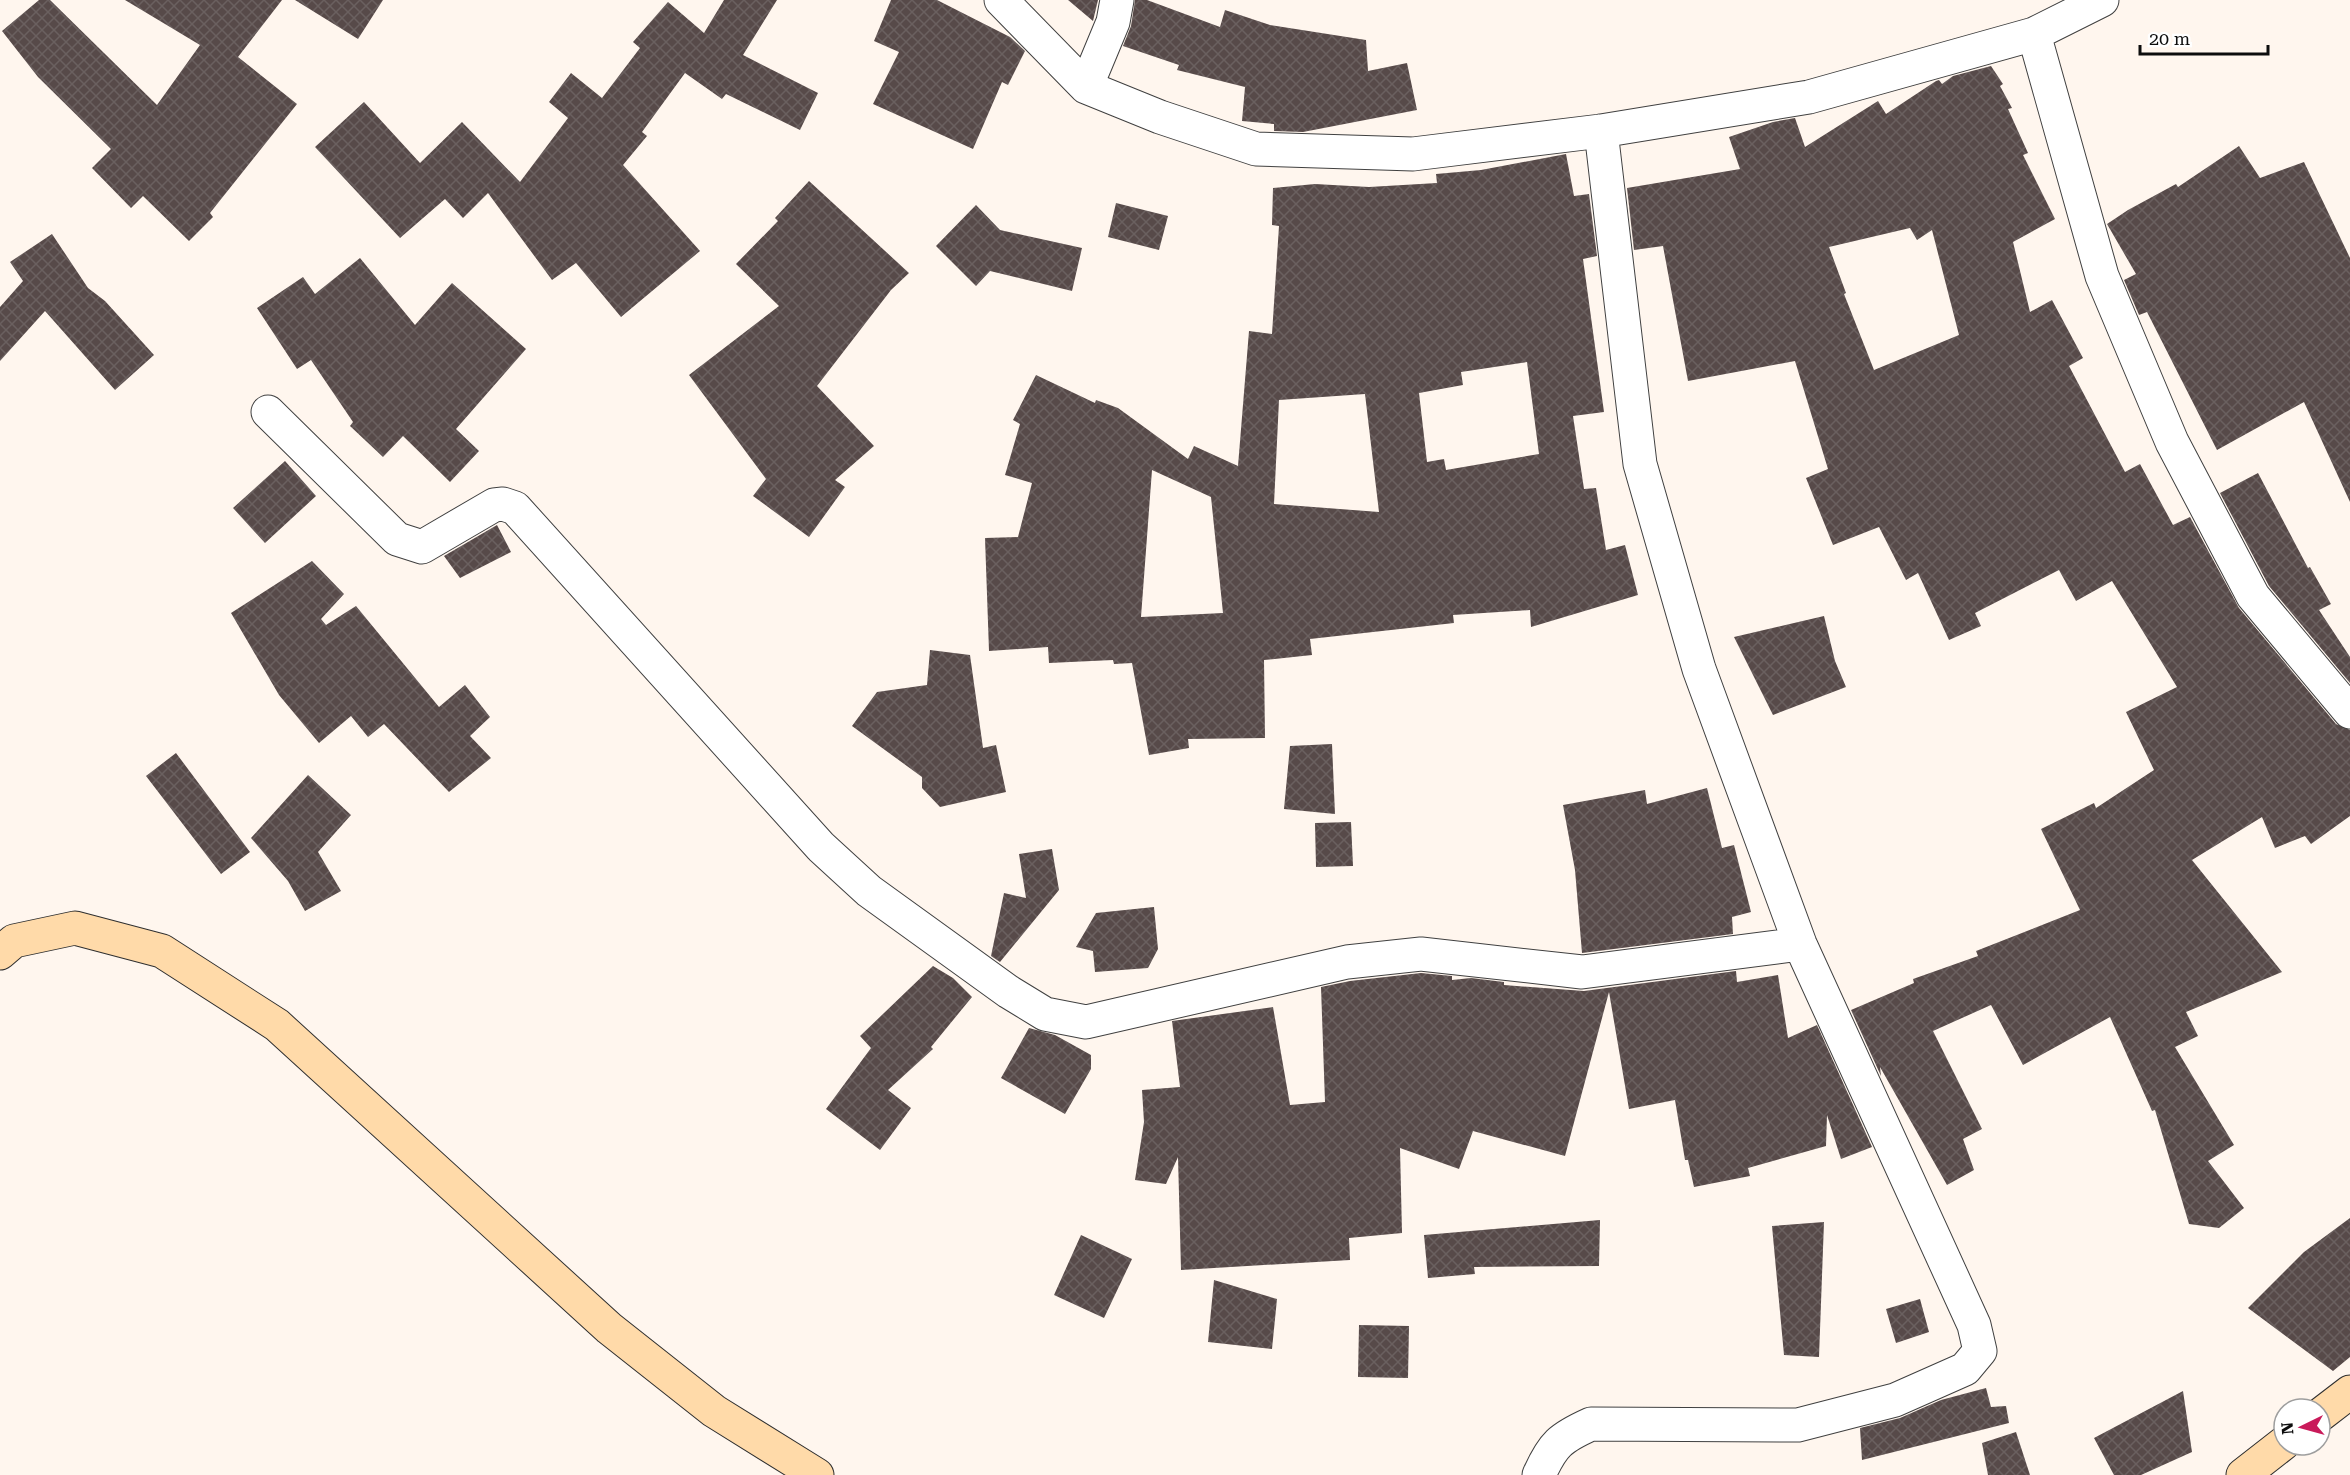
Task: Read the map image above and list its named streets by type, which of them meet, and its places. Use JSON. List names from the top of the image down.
{
  "scale_bar": "20 m",
  "north": "left"
}
